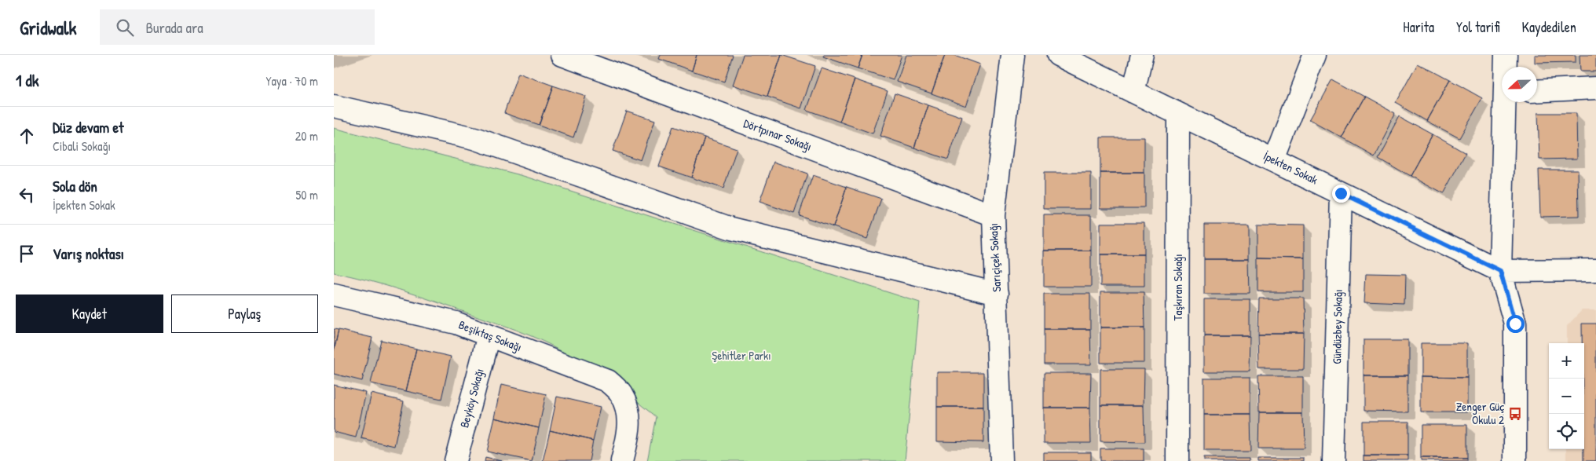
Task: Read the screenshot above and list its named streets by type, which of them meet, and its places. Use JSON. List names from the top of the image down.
{
  "streets": {
    "street": [
      "Dörtpınar Sokağı",
      "İpekten Sokak",
      "Sarıçiçek Sokağı",
      "Taşkıran Sokağı",
      "Gündüzbey Sokağı",
      "Beşiktaş Sokağı",
      "Beyköy Sokağı"
    ]
  },
  "crossings": [
    ["Dörtpınar Sokağı", "Sarıçiçek Sokağı"],
    ["İpekten Sokak", "Taşkıran Sokağı"],
    ["İpekten Sokak", "Gündüzbey Sokağı"],
    ["Beşiktaş Sokağı", "Beyköy Sokağı"]
  ],
  "parks": ["Şehitler Parkı"],
  "places": {
    "bus stop": ["Zenger Güç Okulu 2"]
  },
  "north": "left",
  "page": {
    "header": "Gridwalk",
    "search": "Burada ara",
    "nav": ["Harita", "Yol tarifi", "Kaydedilen"],
    "heading": ["1 dk", "Yaya · 70 m"],
    "list": [
      ["Düz devam et", "Cibali Sokağı", "20 m"],
      ["Sola dön", "İpekten Sokak", "50 m"],
      "Varış noktası"
    ],
    "buttons": ["Kaydet", "Paylaş"],
    "map_buttons": ["+", "−"]
  }
}
